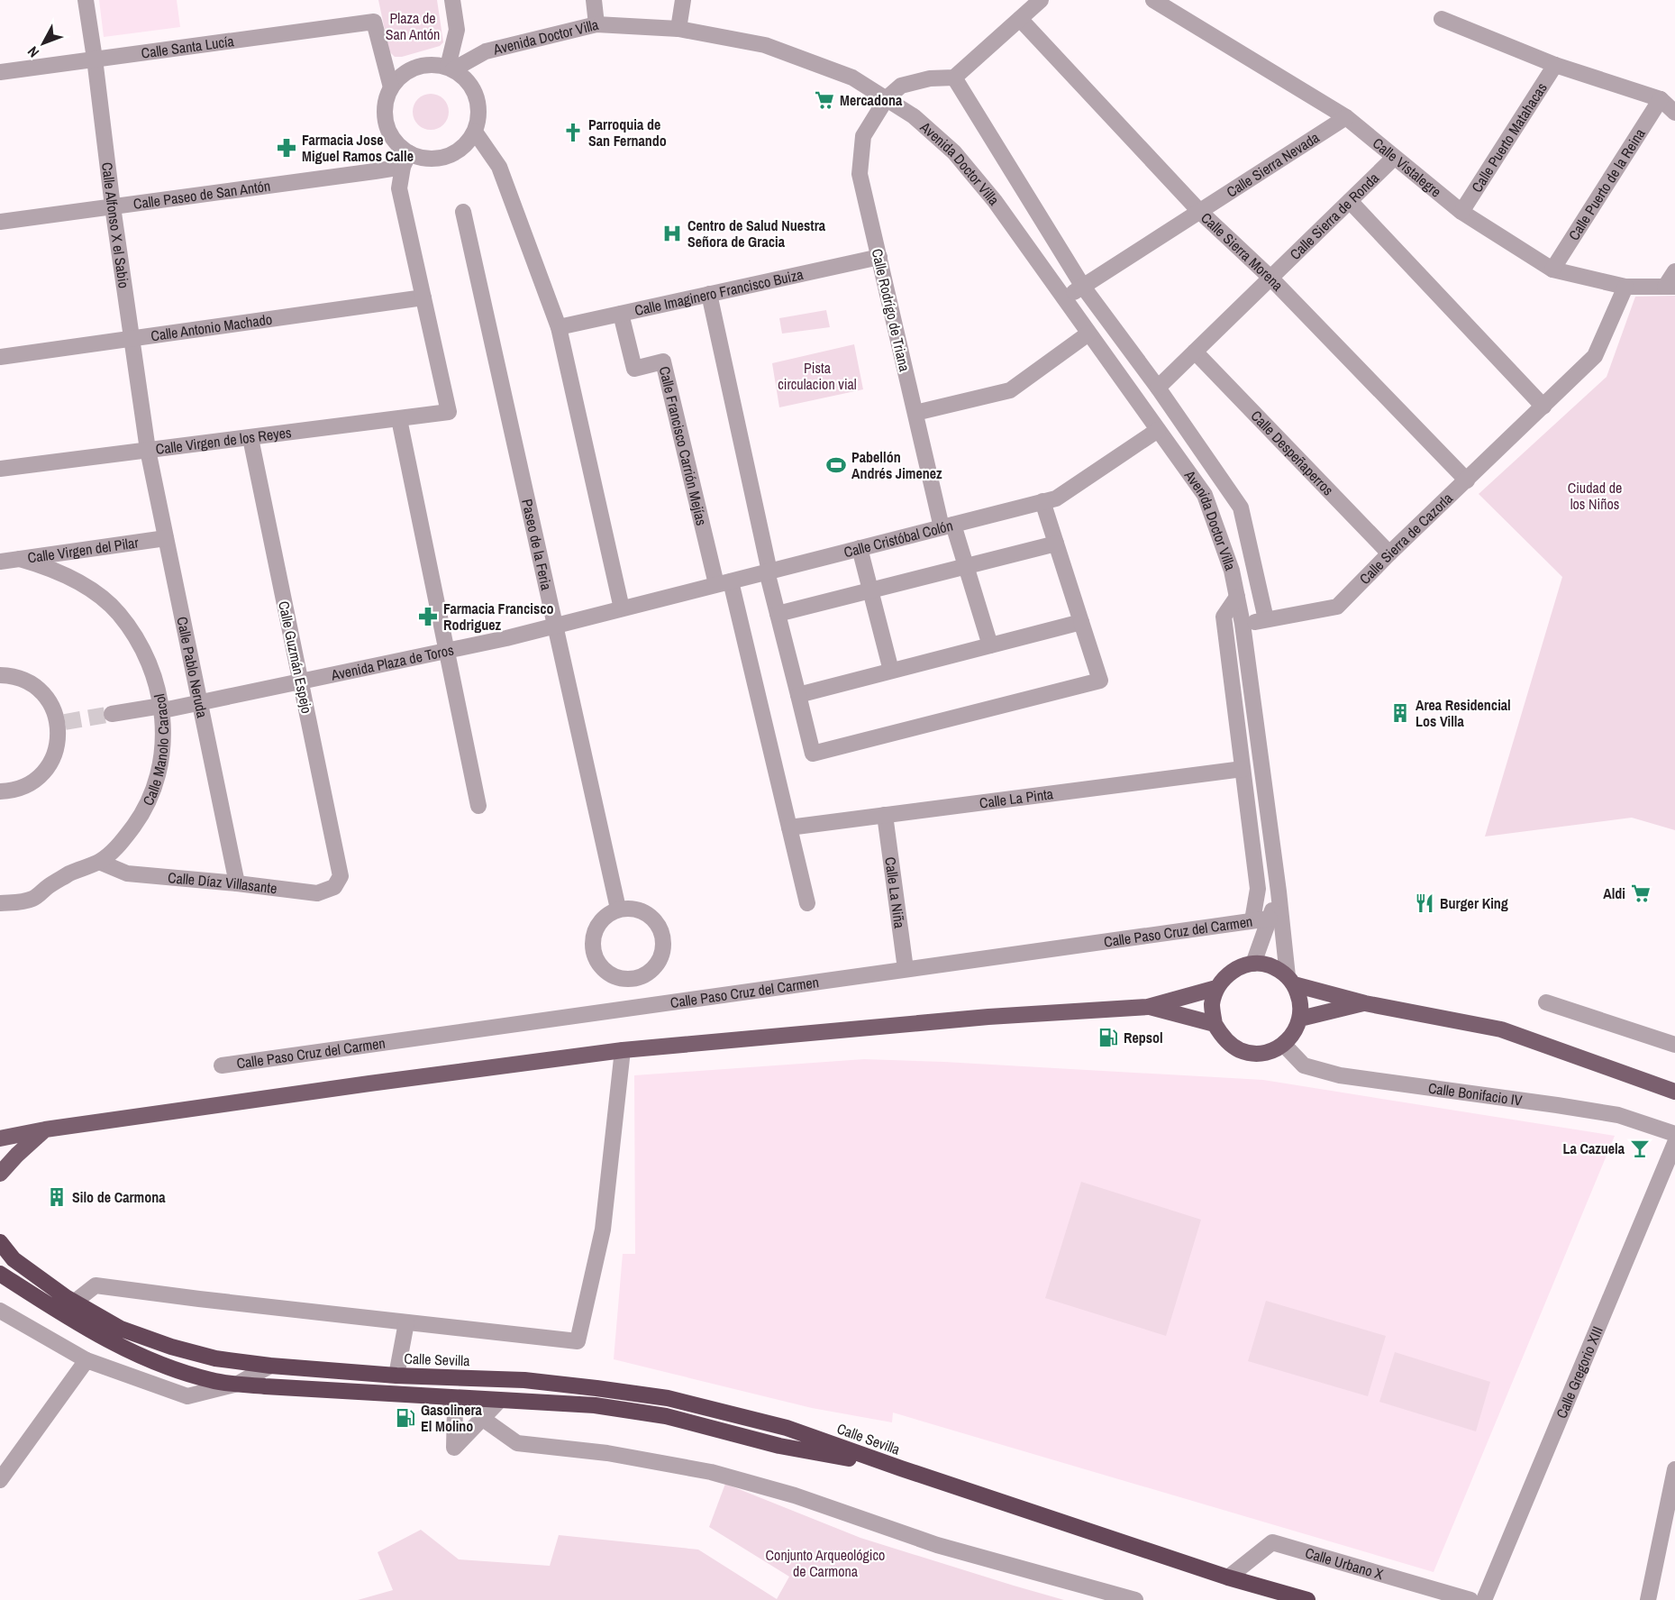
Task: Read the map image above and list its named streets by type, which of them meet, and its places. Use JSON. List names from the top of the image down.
{
  "streets": {
    "highway": ["Calle Sevilla"],
    "street": [
      "Avenida Doctor Villa",
      "Calle Santa Lucía",
      "Calle Puerto Matahacas",
      "Calle Sierra Nevada",
      "Calle Vistalegre",
      "Calle Puerto de la Reina",
      "Calle Paseo de San Antón",
      "Calle Sierra de Ronda",
      "Calle Alfonso X el Sabio",
      "Calle Sierra Morena",
      "Calle Imaginero Francisco Buiza",
      "Calle Rodrígo de Triana",
      "Calle Antonio Machado",
      "Calle Virgen de los Reyes",
      "Calle Francisco Carrión Mejías",
      "Calle Despeñaperros",
      "Calle Cristóbal Colón",
      "Calle Sierra de Cazorla",
      "Paseo de la Feria",
      "Calle Virgen del Pilar",
      "Calle Guzmán Espejo",
      "Avenida Plaza de Toros",
      "Calle Pablo Neruda",
      "Calle Manolo Caracol",
      "Calle La Pinta",
      "Calle Díaz Villasante",
      "Calle La Niña",
      "Calle Paso Cruz del Carmen",
      "Calle Bonifacio IV",
      "Calle Gregorio XIII",
      "Calle Urbano X"
    ]
  },
  "crossings": [
    ["Avenida Doctor Villa", "Calle Santa Lucía"],
    ["Avenida Doctor Villa", "Calle Sierra Nevada"],
    ["Avenida Doctor Villa", "Calle Paseo de San Antón"],
    ["Avenida Doctor Villa", "Calle Sierra de Ronda"],
    ["Avenida Doctor Villa", "Calle Rodrígo de Triana"],
    ["Avenida Doctor Villa", "Calle Cristóbal Colón"],
    ["Avenida Doctor Villa", "Calle Sierra de Cazorla"],
    ["Avenida Doctor Villa", "Calle Bonifacio IV"],
    ["Calle Santa Lucía", "Calle Paseo de San Antón"],
    ["Calle Santa Lucía", "Calle Alfonso X el Sabio"],
    ["Calle Puerto Matahacas", "Calle Vistalegre"],
    ["Calle Sierra Nevada", "Calle Vistalegre"],
    ["Calle Sierra Nevada", "Calle Sierra Morena"],
    ["Calle Vistalegre", "Calle Puerto de la Reina"],
    ["Calle Vistalegre", "Calle Sierra de Ronda"],
    ["Calle Vistalegre", "Calle Sierra de Cazorla"],
    ["Calle Paseo de San Antón", "Calle Alfonso X el Sabio"],
    ["Calle Sierra de Ronda", "Calle Sierra Morena"],
    ["Calle Sierra de Ronda", "Calle Despeñaperros"],
    ["Calle Alfonso X el Sabio", "Calle Antonio Machado"],
    ["Calle Alfonso X el Sabio", "Calle Virgen de los Reyes"],
    ["Calle Alfonso X el Sabio", "Calle Pablo Neruda"],
    ["Calle Sierra Morena", "Calle Sierra de Cazorla"],
    ["Calle Imaginero Francisco Buiza", "Calle Rodrígo de Triana"],
    ["Calle Imaginero Francisco Buiza", "Calle Francisco Carrión Mejías"],
    ["Calle Rodrígo de Triana", "Calle Cristóbal Colón"],
    ["Calle Antonio Machado", "Calle Virgen de los Reyes"],
    ["Calle Virgen de los Reyes", "Calle Guzmán Espejo"],
    ["Calle Virgen de los Reyes", "Calle Pablo Neruda"],
    ["Calle Francisco Carrión Mejías", "Calle Cristóbal Colón"],
    ["Calle Despeñaperros", "Calle Sierra de Cazorla"],
    ["Calle Cristóbal Colón", "Avenida Plaza de Toros"],
    ["Paseo de la Feria", "Avenida Plaza de Toros"],
    ["Calle Virgen del Pilar", "Calle Pablo Neruda"],
    ["Calle Virgen del Pilar", "Calle Manolo Caracol"],
    ["Calle Guzmán Espejo", "Avenida Plaza de Toros"],
    ["Calle Guzmán Espejo", "Calle Díaz Villasante"],
    ["Avenida Plaza de Toros", "Calle Pablo Neruda"],
    ["Avenida Plaza de Toros", "Calle Manolo Caracol"],
    ["Calle Pablo Neruda", "Calle Díaz Villasante"],
    ["Calle Manolo Caracol", "Calle Díaz Villasante"],
    ["Calle La Pinta", "Calle La Niña"],
    ["Calle La Niña", "Calle Paso Cruz del Carmen"]
  ],
  "parks": [
    "Plaza de San Antón",
    "Pista circulacion vial",
    "Ciudad de los Niños",
    "Conjunto Arqueológico de Carmona"
  ],
  "places": {
    "supermarket": ["Mercadona", "Aldi"],
    "church": ["Parroquia de San Fernando"],
    "pharmacy": ["Farmacia Jose Miguel Ramos Calle", "Farmacia Francisco Rodriguez"],
    "hospital": ["Centro de Salud Nuestra Señora de Gracia"],
    "sports": ["Pabellón Andrés Jimenez"],
    "building": ["Area Residencial Los Villa", "Silo de Carmona"],
    "restaurant": ["Burger King"],
    "fuel station": ["Repsol", "Gasolinera El Molino"],
    "bar": ["La Cazuela"]
  },
  "north": "bottom left"
}
